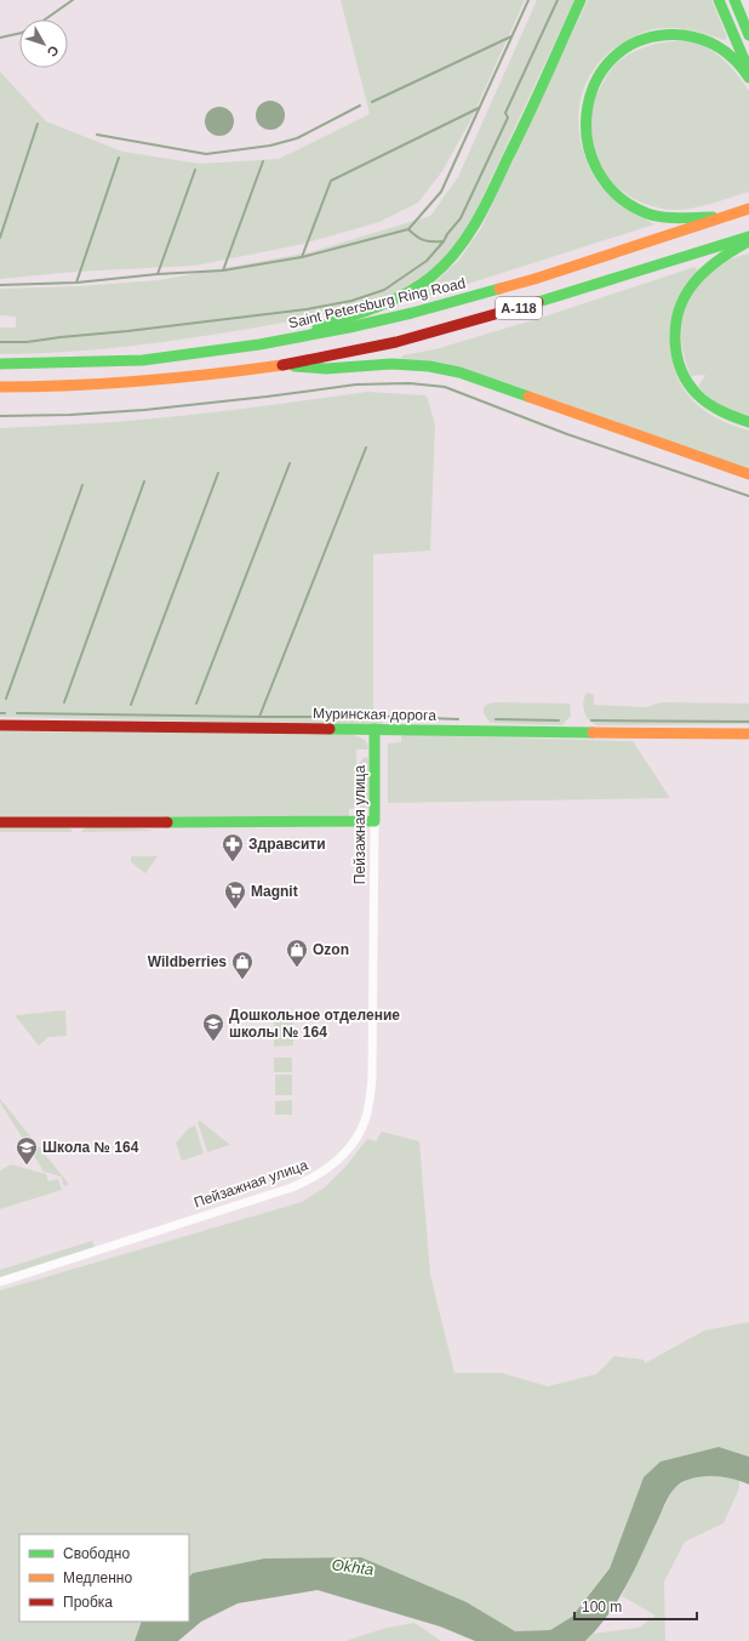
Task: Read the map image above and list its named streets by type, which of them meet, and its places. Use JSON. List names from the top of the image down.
{
  "streets": {
    "main road": [
      "Saint Petersburg Ring Road",
      "А-118",
      "Муринская дорога",
      "Пейзажная улица"
    ]
  },
  "crossings": [
    ["Муринская дорога", "Пейзажная улица"]
  ],
  "water": ["Okhta"],
  "places": {
    "pharmacy": ["Здравсити"],
    "supermarket": ["Magnit"],
    "shop": ["Ozon", "Wildberries"],
    "school or university": ["Дошкольное отделение школы № 164", "Школа № 164"]
  },
  "legend": ["Свободно", "Медленно", "Пробка"],
  "scale_bar": "100 m",
  "north": "bottom right"
}
